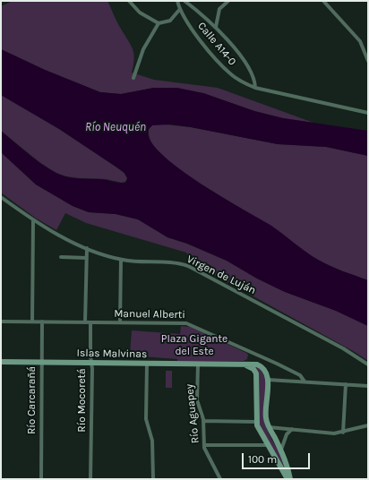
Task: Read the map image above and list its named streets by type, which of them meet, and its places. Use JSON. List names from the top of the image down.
{
  "streets": {
    "main road": ["Islas Malvinas"],
    "street": [
      "Calle A14-0",
      "Virgen de Luján",
      "Manuel Alberti",
      "Río Carcarañá",
      "Río Mocoretá",
      "Río Aguapey"
    ]
  },
  "crossings": [
    ["Manuel Alberti", "Río Carcarañá"],
    ["Manuel Alberti", "Río Mocoretá"],
    ["Islas Malvinas", "Río Carcarañá"],
    ["Islas Malvinas", "Río Mocoretá"],
    ["Islas Malvinas", "Río Aguapey"]
  ],
  "water": ["Río Neuquén"],
  "parks": ["Plaza Gigante del Este"],
  "scale_bar": "100 m"
}
